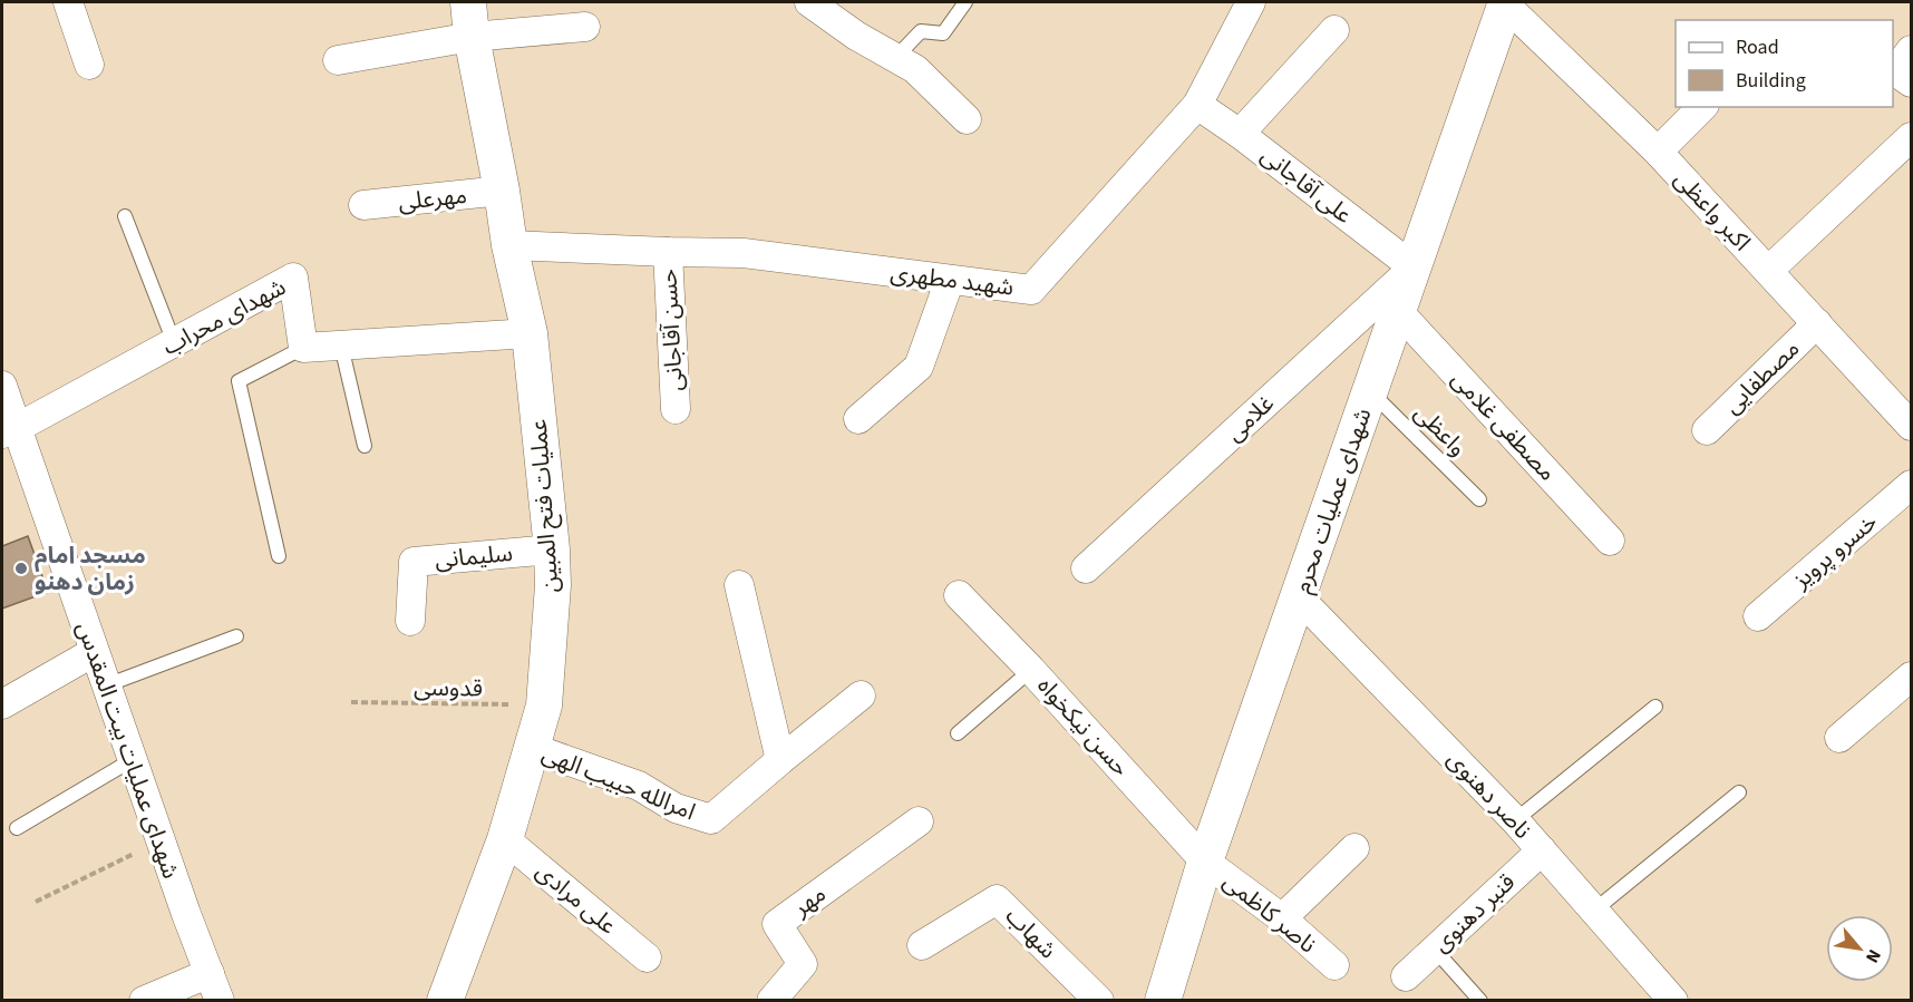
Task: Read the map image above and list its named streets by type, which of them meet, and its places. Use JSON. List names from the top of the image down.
{
  "streets": {
    "street": [
      "علی آقاجانی",
      "مهرعلی",
      "اکبر واعظی",
      "شهید مطهری",
      "شهدای محراب",
      "حسن آقاجانی",
      "مصطفایی",
      "غلامی",
      "مصطفی غلامی",
      "شهدای عملیات محرم",
      "عملیات فتح المبین",
      "خسرو پرویز",
      "سلیمانی",
      "حسن نیکخواه",
      "شهدای عملیات بیت المقدس",
      "امرالله حبیب الهی",
      "ناصر دهنوی",
      "علی مرادی",
      "مهر",
      "ناصر کاظمی",
      "قنبر دهنوی",
      "شهاب"
    ],
    "lane": ["واعظی"],
    "path": ["قدوسی"]
  },
  "crossings": [
    ["علی آقاجانی", "شهید مطهری"],
    ["علی آقاجانی", "غلامی"],
    ["علی آقاجانی", "شهدای عملیات محرم"],
    ["مهرعلی", "عملیات فتح المبین"],
    ["اکبر واعظی", "مصطفایی"],
    ["اکبر واعظی", "شهدای عملیات محرم"],
    ["شهید مطهری", "حسن آقاجانی"],
    ["شهید مطهری", "عملیات فتح المبین"],
    ["شهدای محراب", "شهدای عملیات بیت المقدس"],
    ["غلامی", "شهدای عملیات محرم"],
    ["مصطفی غلامی", "شهدای عملیات محرم"],
    ["واعظی", "شهدای عملیات محرم"],
    ["شهدای عملیات محرم", "حسن نیکخواه"],
    ["شهدای عملیات محرم", "ناصر دهنوی"],
    ["شهدای عملیات محرم", "ناصر کاظمی"],
    ["عملیات فتح المبین", "سلیمانی"],
    ["عملیات فتح المبین", "قدوسی"],
    ["عملیات فتح المبین", "امرالله حبیب الهی"],
    ["عملیات فتح المبین", "علی مرادی"],
    ["حسن نیکخواه", "ناصر کاظمی"],
    ["ناصر دهنوی", "قنبر دهنوی"]
  ],
  "places": ["مسجد امام زمان دهنو"],
  "legend": ["Road", "Building"],
  "north": "bottom right"
}
